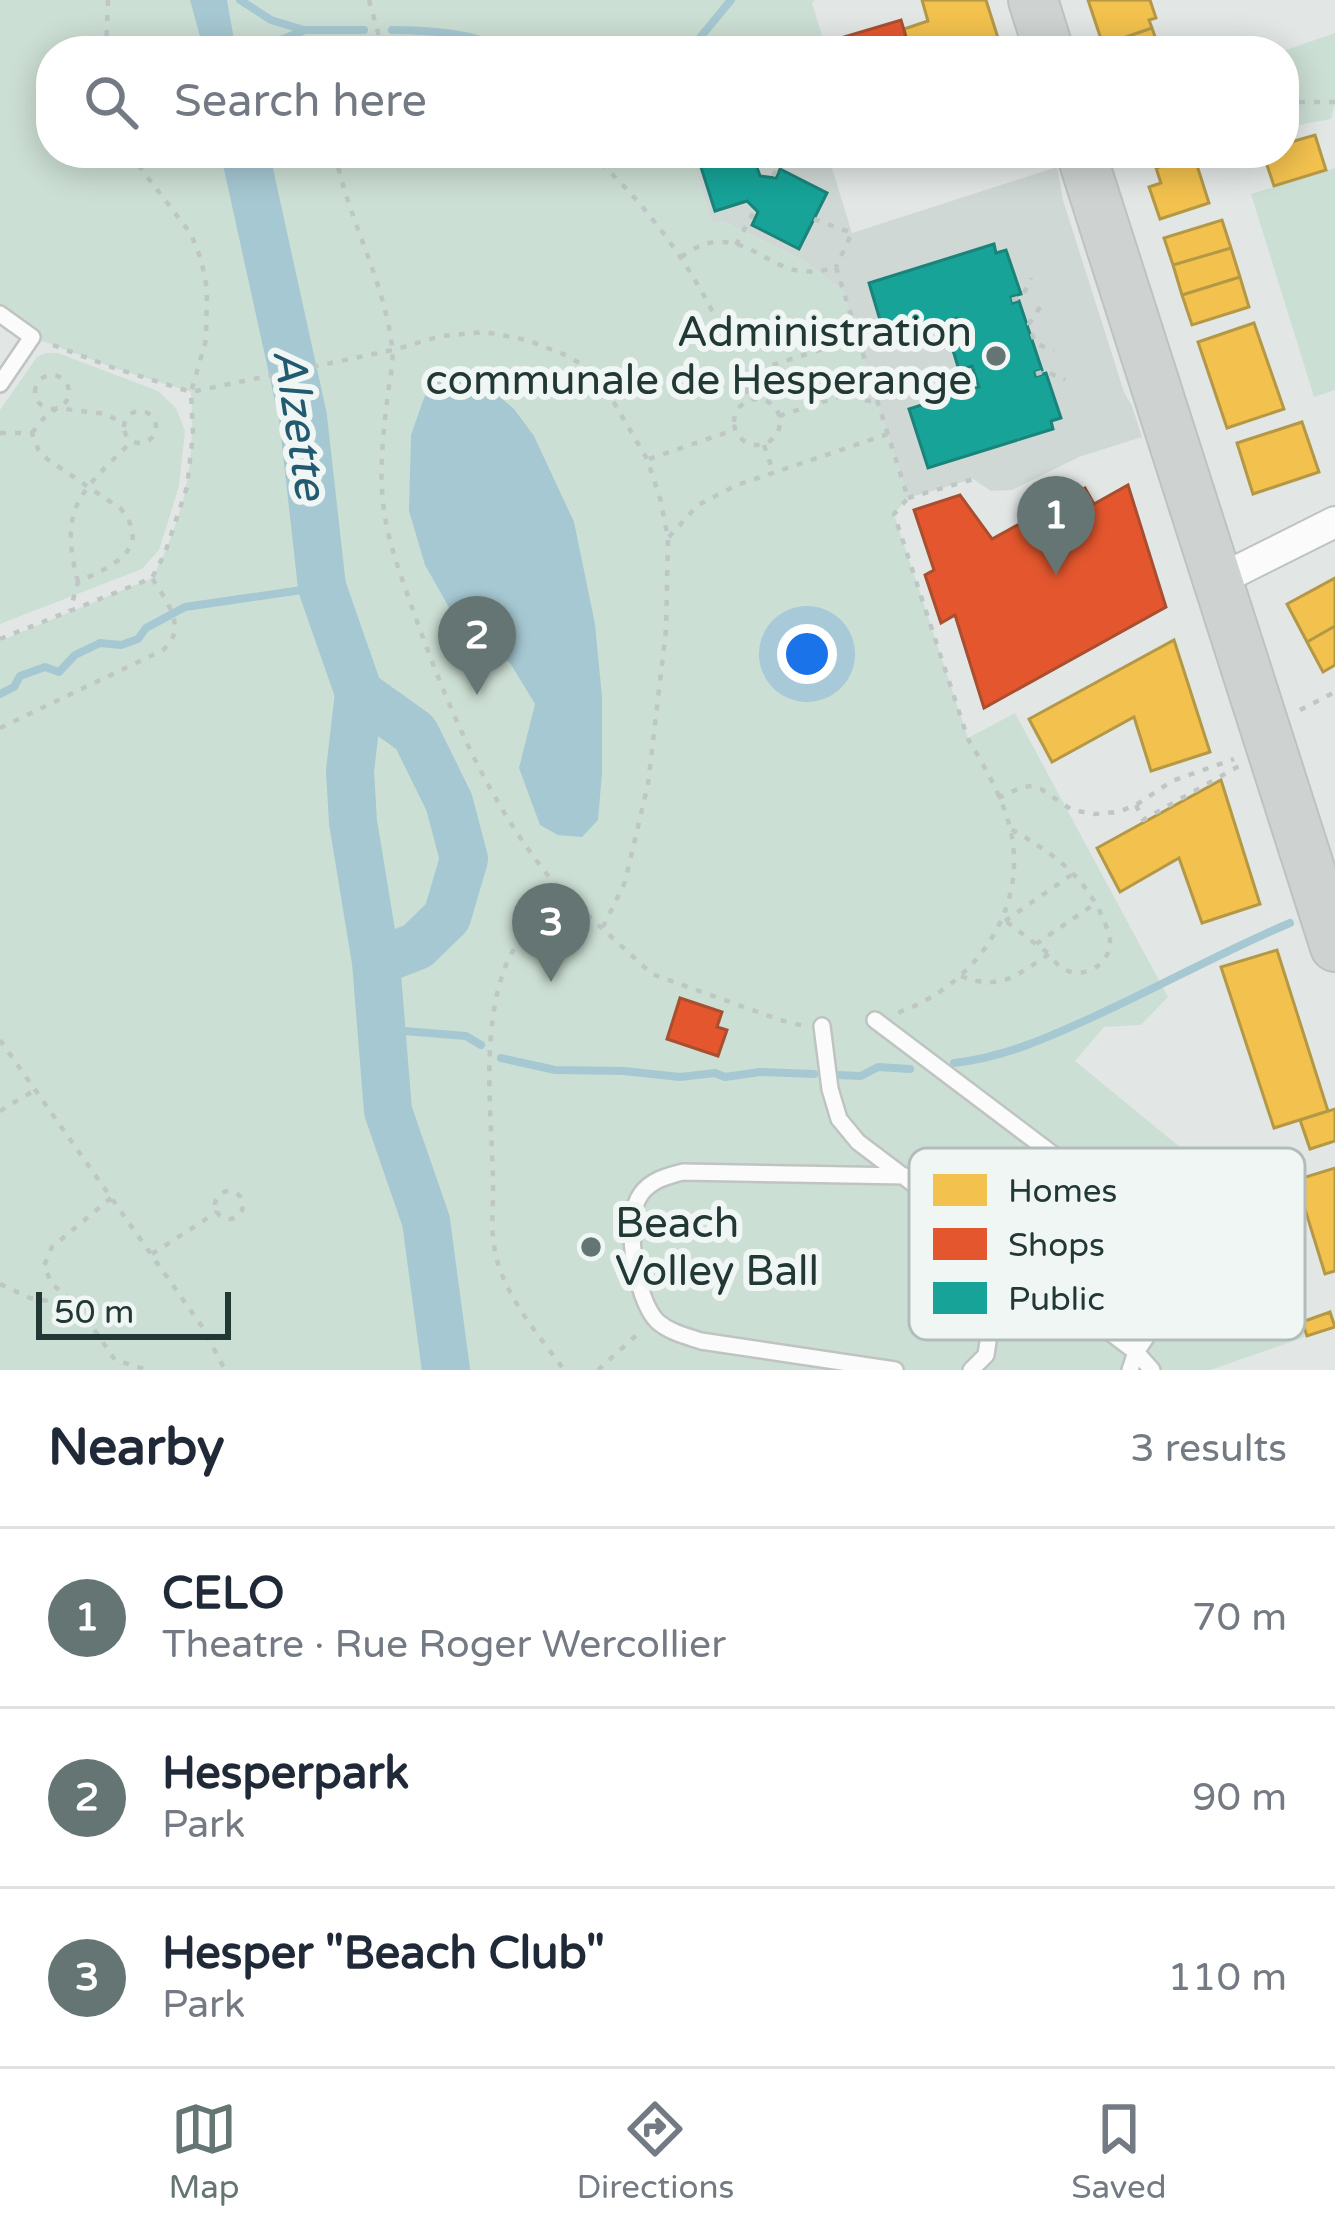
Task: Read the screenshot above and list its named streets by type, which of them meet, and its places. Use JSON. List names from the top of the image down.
{
  "water": ["Alzette"],
  "places": ["Administration communale de Hesperange", "Beach Volley Ball"],
  "legend": ["Homes", "Shops", "Public"],
  "scale_bar": "50 m",
  "page": {
    "search": "Search here",
    "pins": ["1", "2", "3"],
    "scale": "50 m",
    "heading": ["Nearby", "3 results"],
    "list": [
      {
        "mark": "1",
        "name": "CELO",
        "note": "Theatre · Rue Roger Wercollier",
        "value": "70 m"
      },
      {
        "mark": "2",
        "name": "Hesperpark",
        "note": "Park",
        "value": "90 m"
      },
      {
        "mark": "3",
        "name": "Hesper \"Beach Club\"",
        "note": "Park",
        "value": "110 m"
      }
    ],
    "nav": ["Map", "Directions", "Saved"]
  }
}
